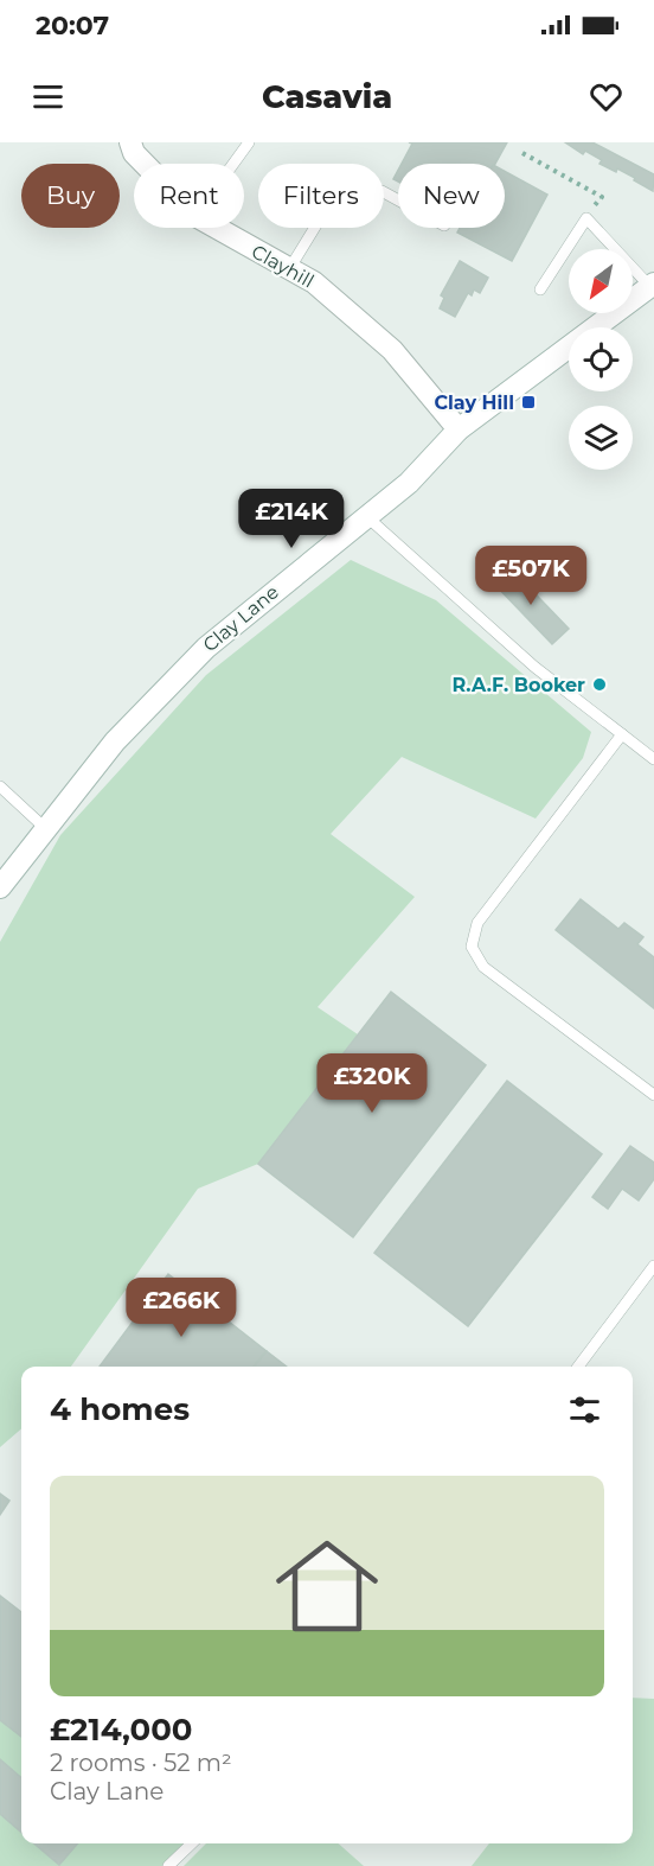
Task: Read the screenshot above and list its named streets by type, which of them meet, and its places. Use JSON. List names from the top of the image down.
{
  "streets": {
    "street": ["Clayhill", "Clay Lane"]
  },
  "crossings": [
    ["Clayhill", "Clay Lane"]
  ],
  "places": {
    "transit": ["Clay Hill"],
    "other": ["R.A.F. Booker"]
  },
  "north": "bottom left",
  "page": {
    "status": "20:07",
    "header": "Casavia",
    "chip": [
      "Buy",
      "Rent",
      "Filters",
      "New"
    ],
    "price": [
      "£214K",
      "£507K",
      "£320K",
      "£266K"
    ],
    "heading": "4 homes",
    "list": [
      {
        "name": "£214,000",
        "note": "2 rooms · 52 m² · Clay Lane"
      }
    ]
  }
}
